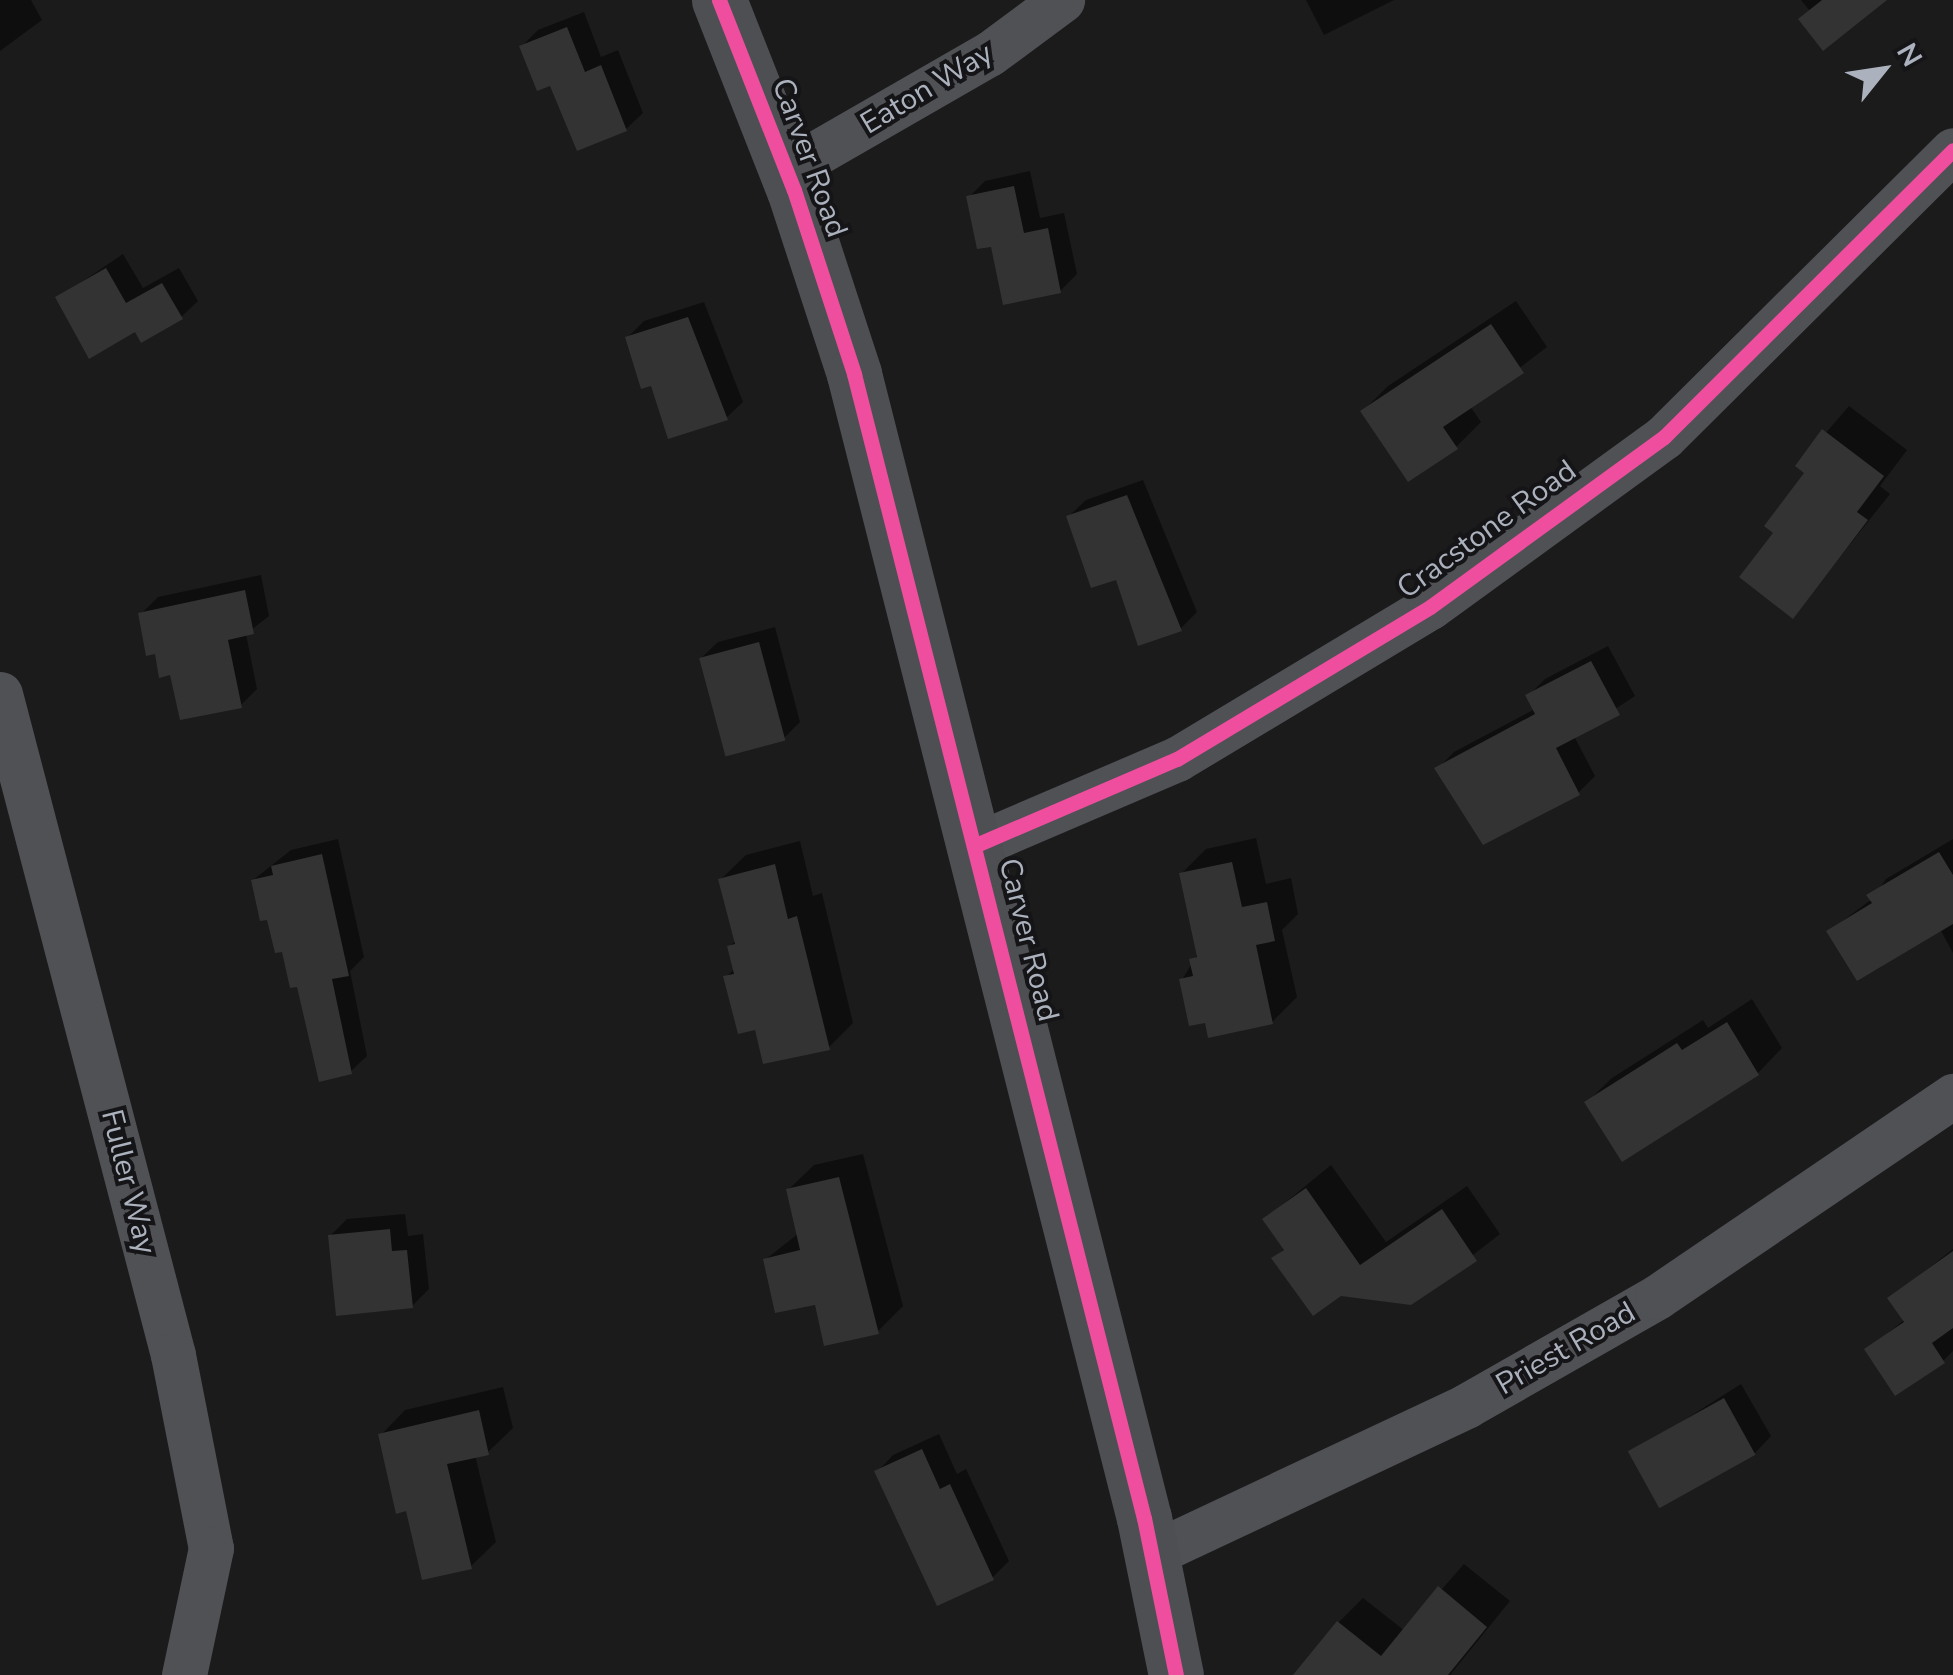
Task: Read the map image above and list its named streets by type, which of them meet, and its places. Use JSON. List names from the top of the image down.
{
  "streets": {
    "street": [
      "Eaton Way",
      "Carver Road",
      "Cracstone Road",
      "Fuller Way",
      "Priest Road"
    ]
  },
  "crossings": [
    ["Eaton Way", "Carver Road"],
    ["Carver Road", "Cracstone Road"],
    ["Carver Road", "Priest Road"]
  ],
  "north": "top right"
}
